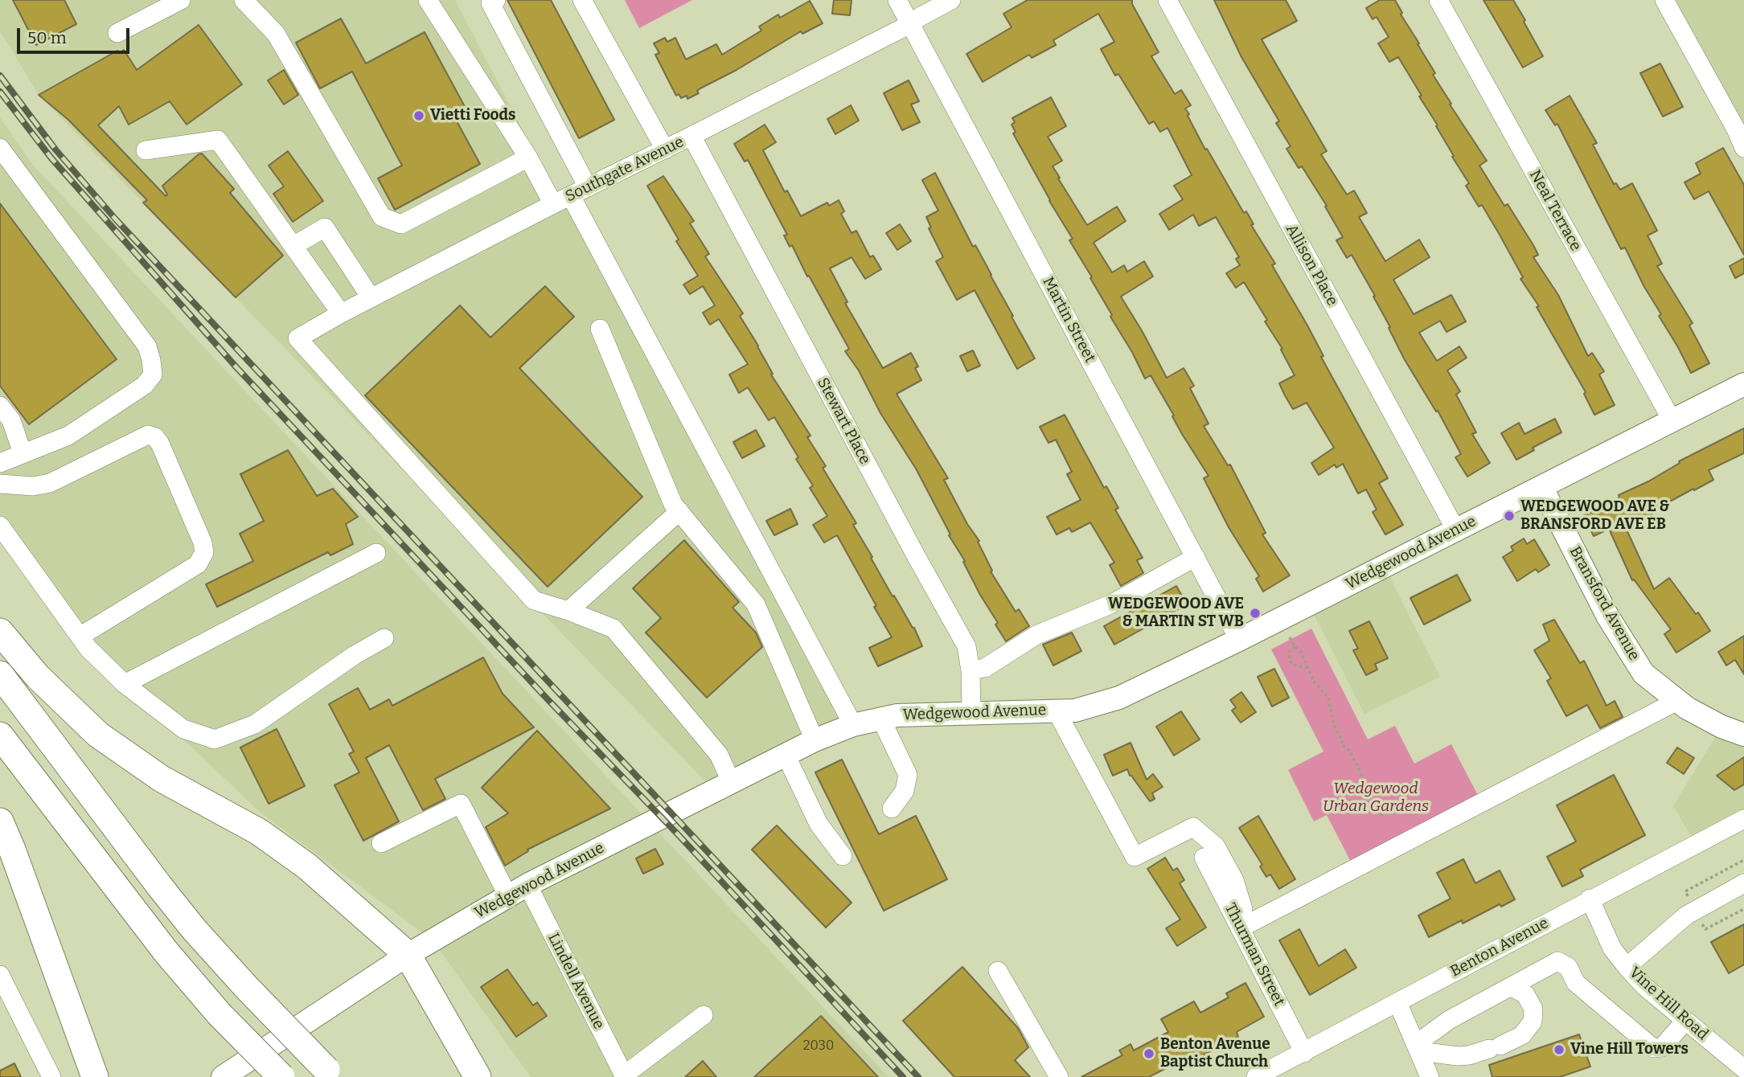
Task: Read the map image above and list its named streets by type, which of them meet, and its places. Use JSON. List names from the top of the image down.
{
  "streets": {
    "main road": ["Wedgewood Avenue", "Bransford Avenue"],
    "street": [
      "Southgate Avenue",
      "Neal Terrace",
      "Allison Place",
      "Martin Street",
      "Stewart Place",
      "Benton Avenue",
      "Thurman Street",
      "Lindell Avenue",
      "Vine Hill Road"
    ]
  },
  "crossings": [
    ["Southgate Avenue", "Martin Street"],
    ["Southgate Avenue", "Stewart Place"],
    ["Neal Terrace", "Wedgewood Avenue"],
    ["Allison Place", "Wedgewood Avenue"],
    ["Martin Street", "Wedgewood Avenue"],
    ["Stewart Place", "Wedgewood Avenue"],
    ["Wedgewood Avenue", "Bransford Avenue"],
    ["Wedgewood Avenue", "Lindell Avenue"],
    ["Benton Avenue", "Thurman Street"],
    ["Benton Avenue", "Vine Hill Road"]
  ],
  "parks": ["Wedgewood Urban Gardens"],
  "places": [
    "Vietti Foods",
    "WEDGEWOOD AVE & BRANSFORD AVE EB",
    "WEDGEWOOD AVE & MARTIN ST WB",
    "Vine Hill Towers",
    "Benton Avenue Baptist Church"
  ],
  "house_numbers": ["2030"],
  "scale_bar": "50 m"
}
